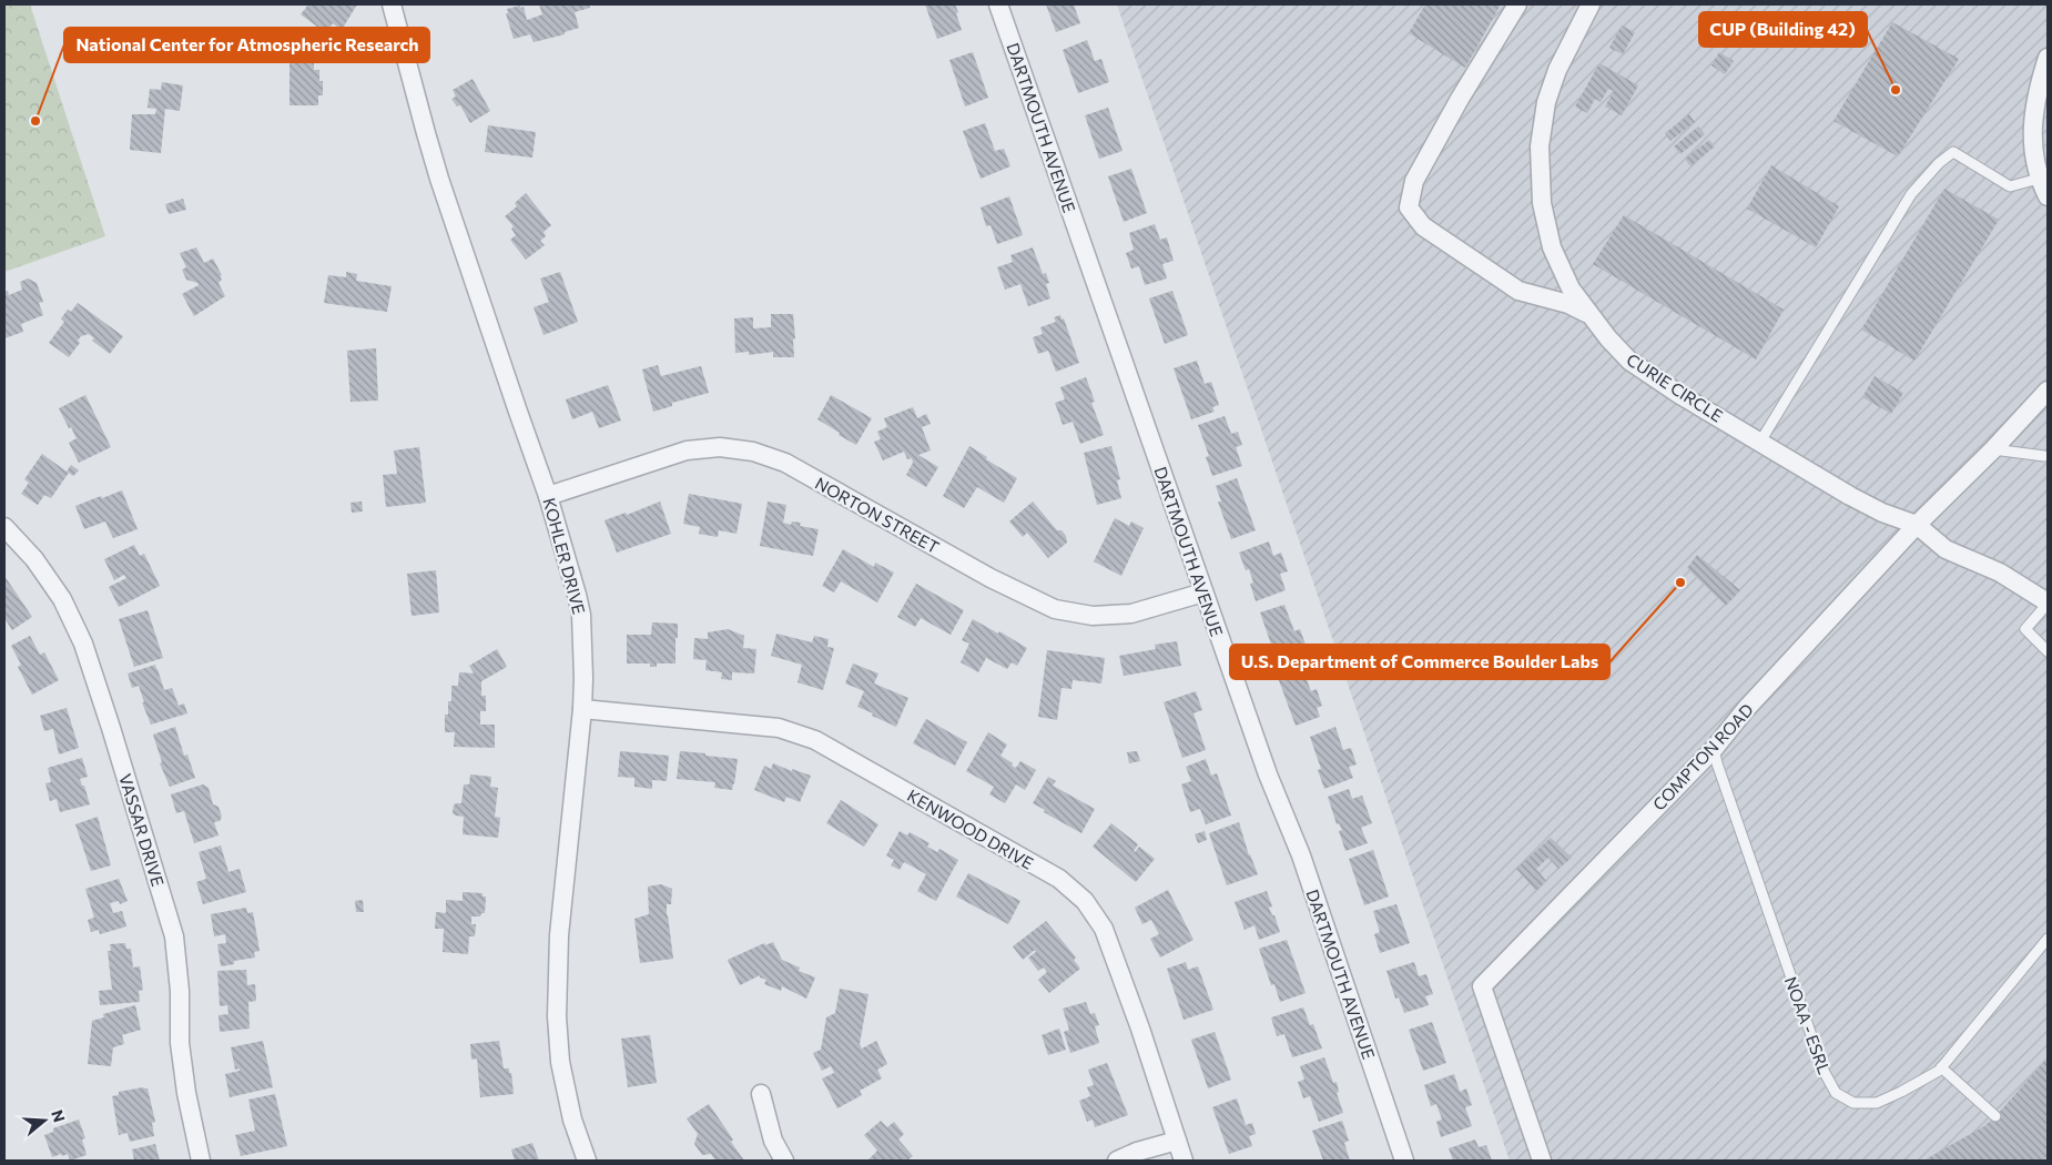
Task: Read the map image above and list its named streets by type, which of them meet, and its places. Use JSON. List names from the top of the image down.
{
  "streets": {
    "street": [
      "DARTMOUTH AVENUE",
      "CURIE CIRCLE",
      "NORTON STREET",
      "KOHLER DRIVE",
      "COMPTON ROAD",
      "KENWOOD DRIVE",
      "VASSAR DRIVE"
    ],
    "lane": ["NOAA - ESRL"]
  },
  "crossings": [
    ["DARTMOUTH AVENUE", "NORTON STREET"],
    ["CURIE CIRCLE", "COMPTON ROAD"],
    ["NORTON STREET", "KOHLER DRIVE"],
    ["KOHLER DRIVE", "KENWOOD DRIVE"],
    ["COMPTON ROAD", "NOAA - ESRL"]
  ],
  "places": ["CUP (Building 42)", "National Center for Atmospheric Research", "U.S. Department of Commerce Boulder Labs"],
  "north": "right"
}
